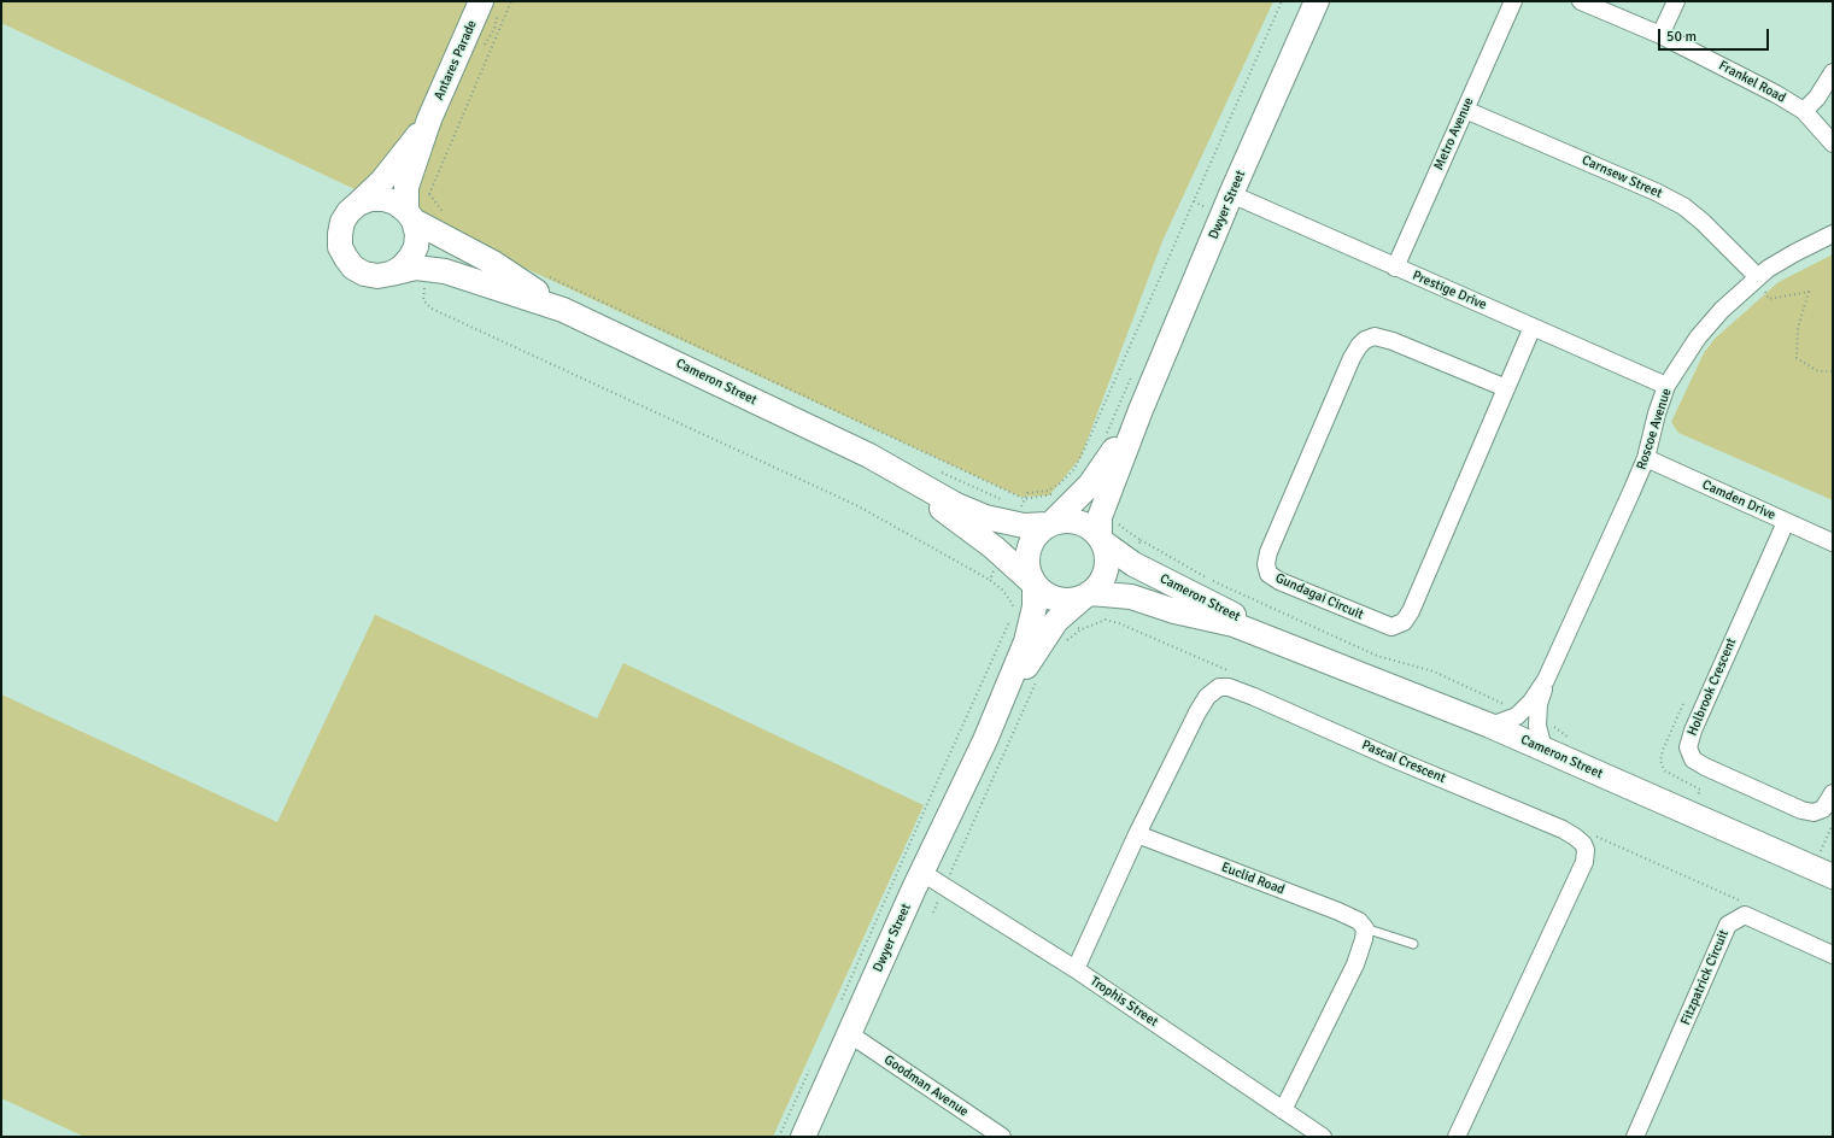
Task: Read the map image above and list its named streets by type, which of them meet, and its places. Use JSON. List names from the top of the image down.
{
  "streets": {
    "street": [
      "Antares Parade",
      "Frankel Road",
      "Metro Avenue",
      "Carnsew Street",
      "Dwyer Street",
      "Prestige Drive",
      "Cameron Street",
      "Roscoe Avenue",
      "Camden Drive",
      "Gundagai Circuit",
      "Holbrook Crescent",
      "Pascal Crescent",
      "Euclid Road",
      "Fitzpatrick Circuit",
      "Trophis Street",
      "Goodman Avenue"
    ]
  },
  "crossings": [
    ["Antares Parade", "Cameron Street"],
    ["Metro Avenue", "Carnsew Street"],
    ["Metro Avenue", "Prestige Drive"],
    ["Carnsew Street", "Roscoe Avenue"],
    ["Dwyer Street", "Prestige Drive"],
    ["Dwyer Street", "Cameron Street"],
    ["Dwyer Street", "Trophis Street"],
    ["Dwyer Street", "Goodman Avenue"],
    ["Prestige Drive", "Roscoe Avenue"],
    ["Prestige Drive", "Gundagai Circuit"],
    ["Roscoe Avenue", "Camden Drive"],
    ["Camden Drive", "Holbrook Crescent"],
    ["Pascal Crescent", "Euclid Road"],
    ["Pascal Crescent", "Trophis Street"]
  ],
  "scale_bar": "50 m"
}
